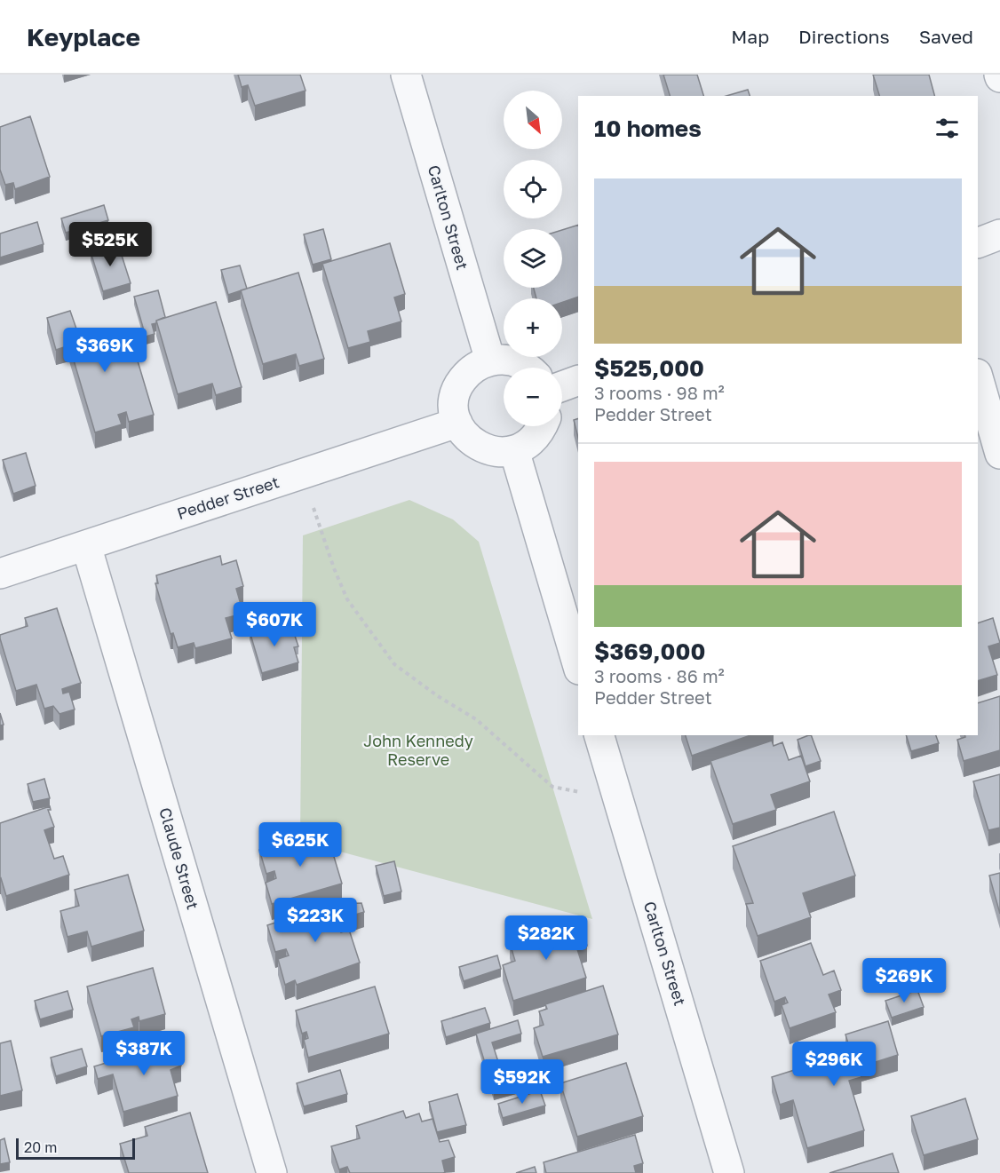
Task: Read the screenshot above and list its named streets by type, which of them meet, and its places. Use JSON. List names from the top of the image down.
{
  "streets": {
    "street": ["Carlton Street", "Pedder Street", "Claude Street"]
  },
  "crossings": [
    ["Pedder Street", "Claude Street"]
  ],
  "parks": ["John Kennedy Reserve"],
  "scale_bar": "20 m",
  "north": "bottom right",
  "page": {
    "header": "Keyplace",
    "nav": ["Map", "Directions", "Saved"],
    "map_buttons": ["+", "−"],
    "heading": "10 homes",
    "list": [
      {
        "name": "$525,000",
        "note": "3 rooms · 98 m² · Pedder Street"
      },
      {
        "name": "$369,000",
        "note": "3 rooms · 86 m² · Pedder Street"
      }
    ],
    "price": [
      "$525K",
      "$369K",
      "$607K",
      "$625K",
      "$223K",
      "$282K",
      "$269K",
      "$387K",
      "$296K",
      "$592K"
    ],
    "scale": "20 m"
  }
}
